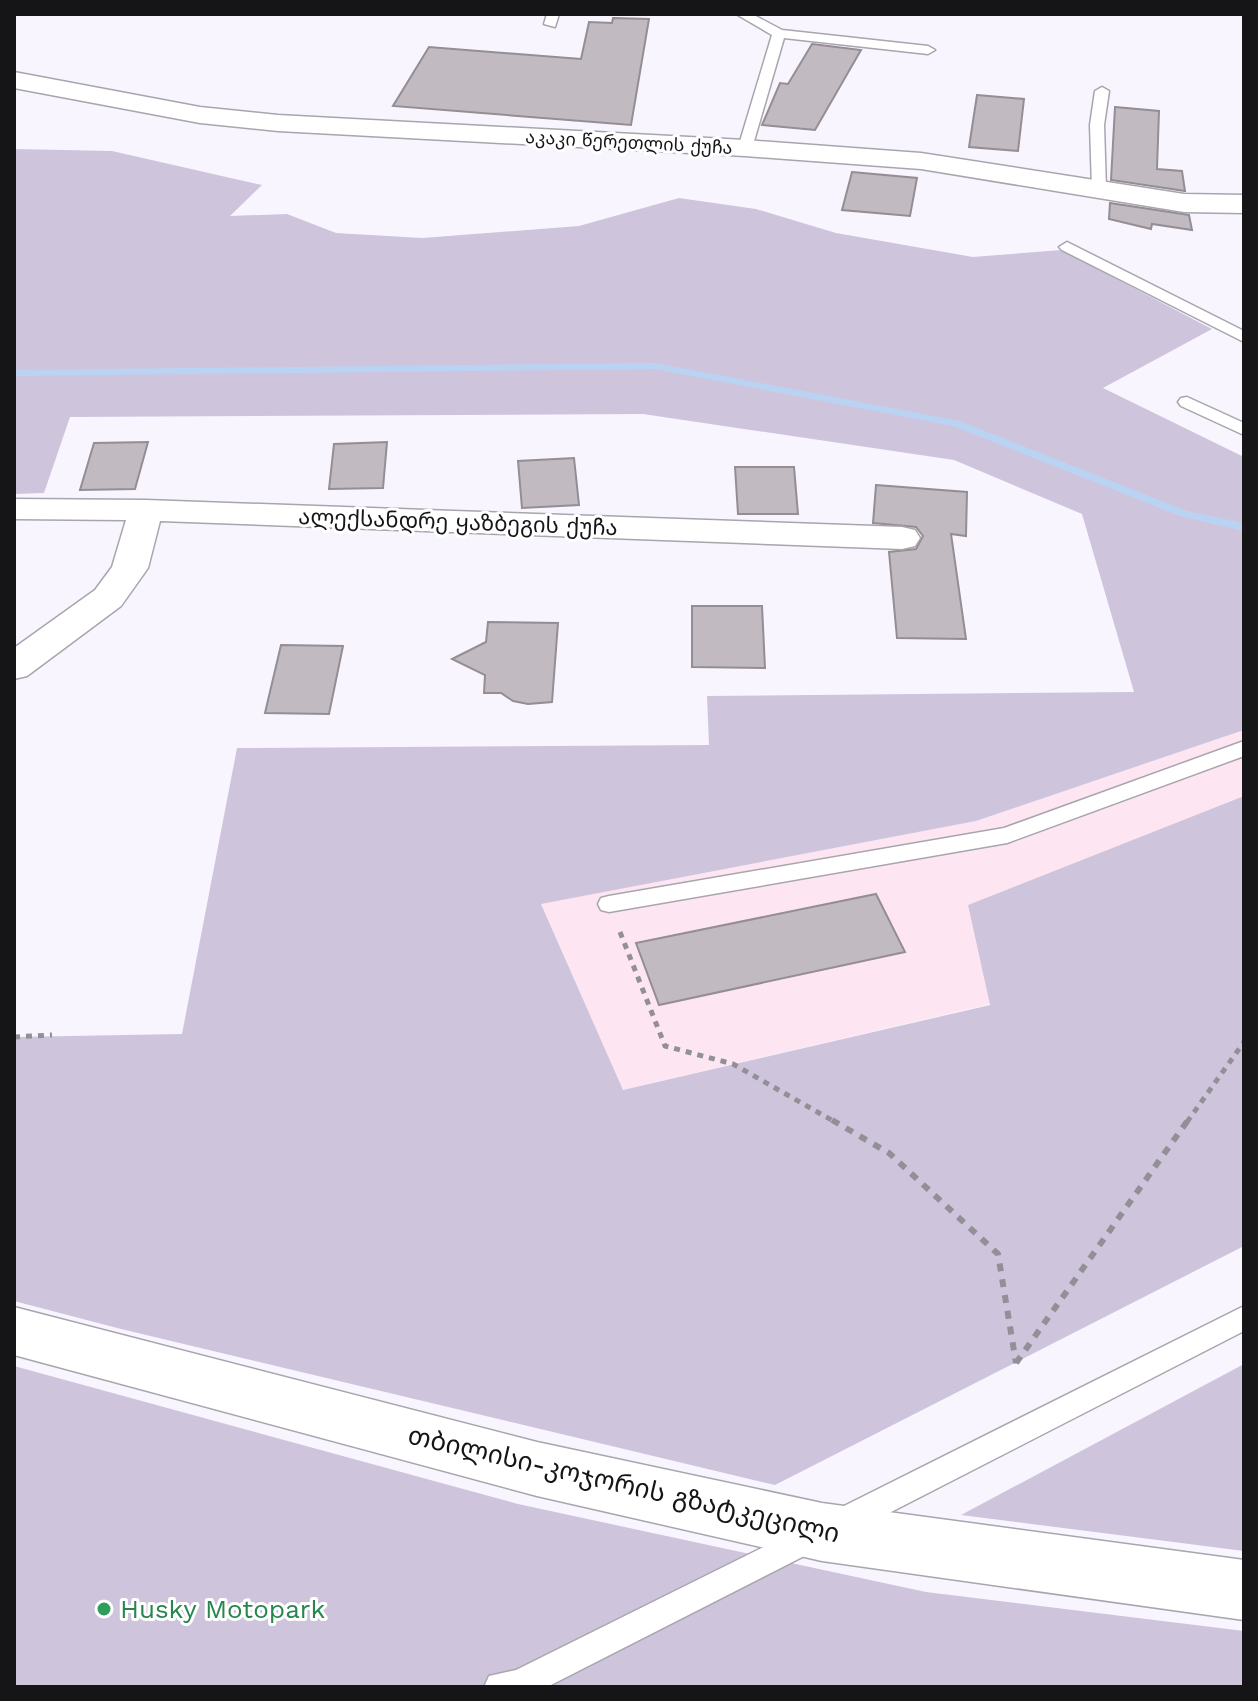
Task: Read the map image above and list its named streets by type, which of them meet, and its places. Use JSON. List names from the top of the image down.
{
  "streets": {
    "main road": ["თბილისი-კოჯორის გზატკეცილი"],
    "street": ["აკაკი წერეთლის ქუჩა", "ალექსანდრე ყაზბეგის ქუჩა"]
  },
  "places": ["Husky Motopark"]
}
